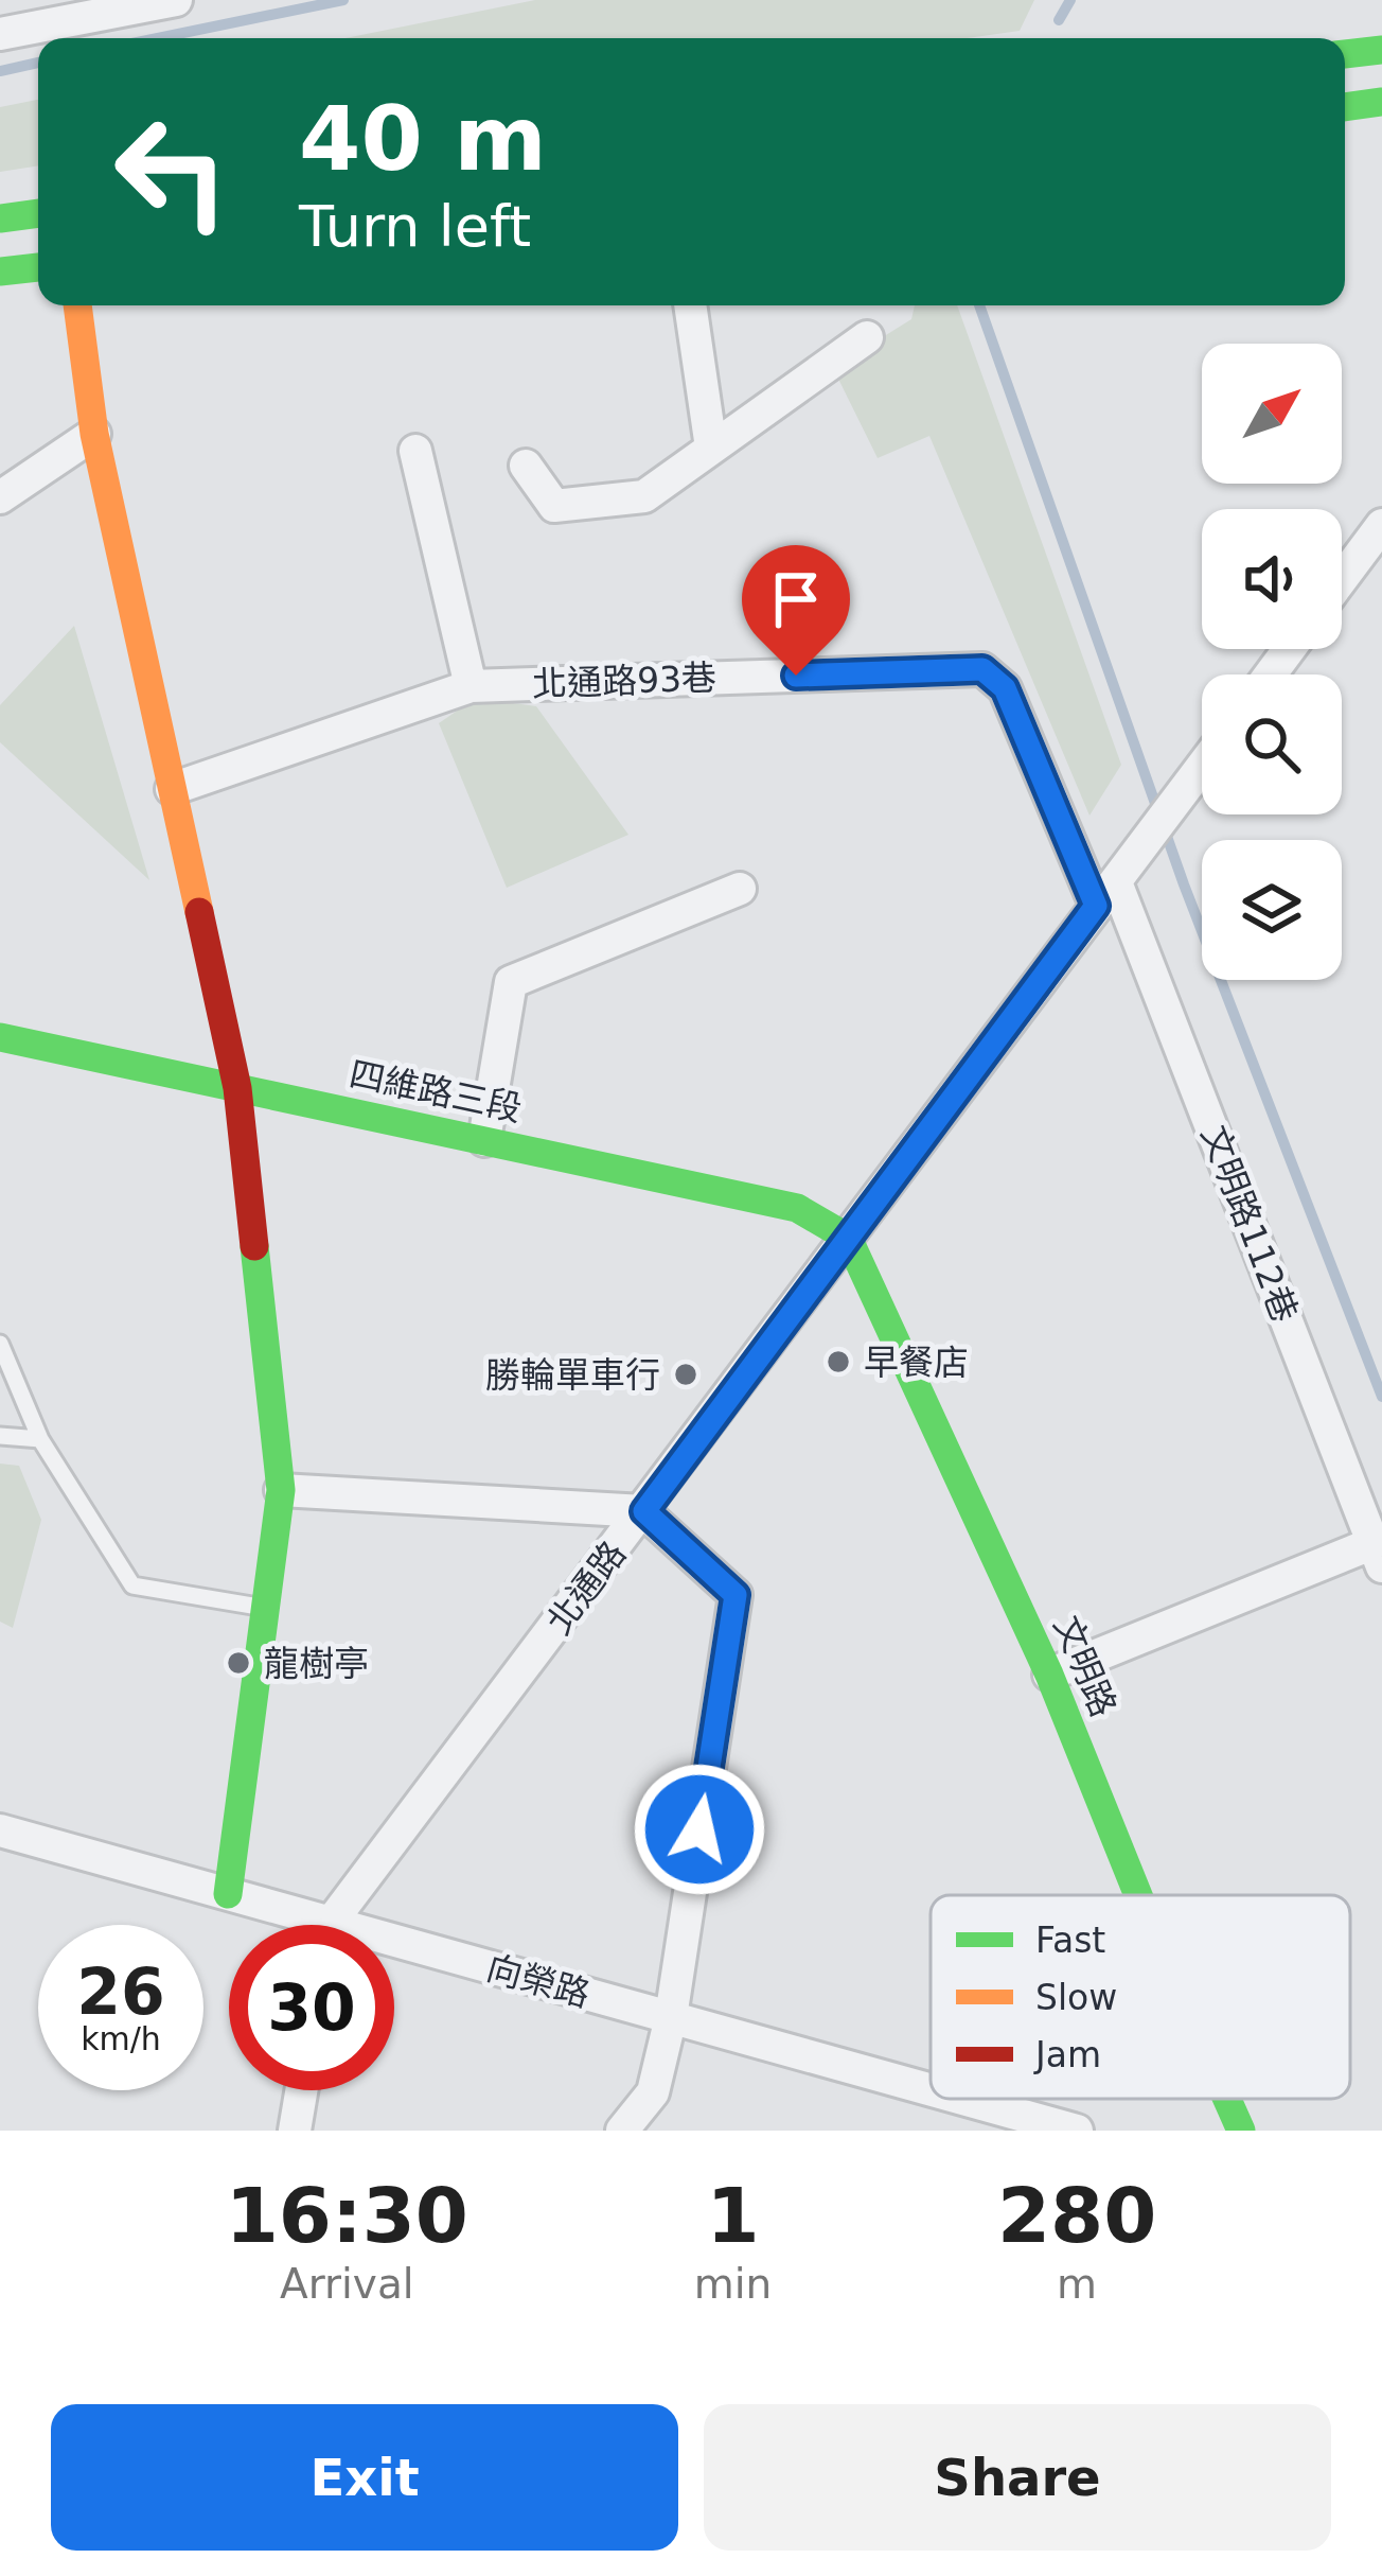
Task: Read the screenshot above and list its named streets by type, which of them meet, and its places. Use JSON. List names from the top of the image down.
{
  "streets": {
    "street": [
      "北通路93巷",
      "四維路三段",
      "文明路112巷",
      "北通路",
      "文明路",
      "向榮路"
    ]
  },
  "crossings": [
    ["北通路93巷", "文明路112巷"],
    ["北通路93巷", "北通路"],
    ["四維路三段", "北通路"],
    ["四維路三段", "文明路"],
    ["文明路112巷", "北通路"],
    ["北通路", "文明路"]
  ],
  "places": ["早餐店", "勝輪單車行", "龍樹亭"],
  "legend": ["Fast", "Slow", "Jam"],
  "north": "top right",
  "page": {
    "turn": ["40 m", "Turn left"],
    "speed": "26 km/h",
    "limit": "30",
    "eta": [
      "16:30",
      "Arrival",
      "1",
      "min",
      "280",
      "m"
    ],
    "buttons": ["Exit", "Share"]
  }
}
